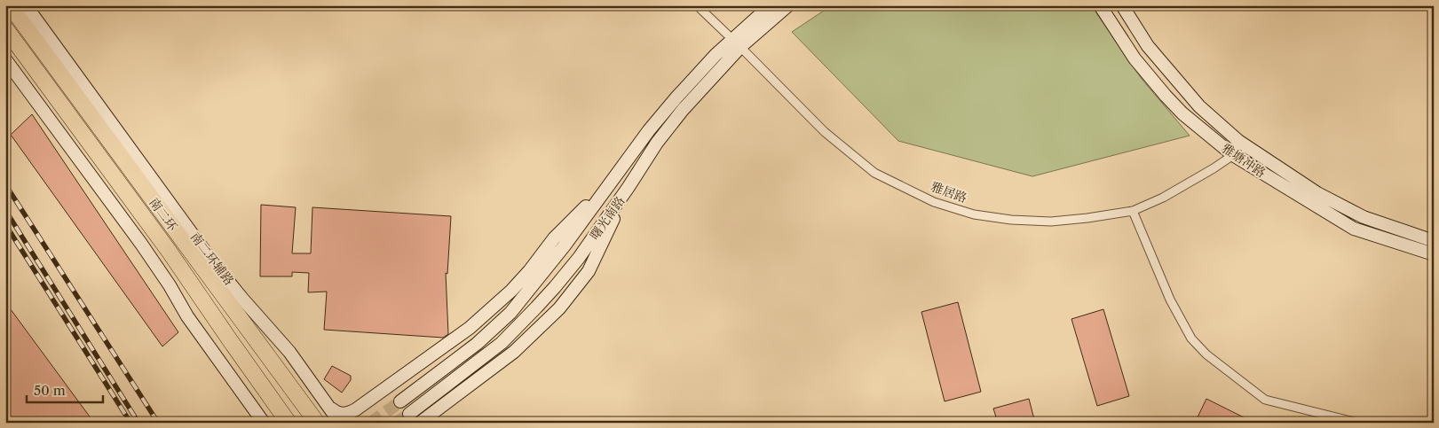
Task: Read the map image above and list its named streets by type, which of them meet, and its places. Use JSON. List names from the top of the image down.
{
  "streets": {
    "highway": ["南二环"],
    "main road": ["雅塘冲路", "曙光南路", "南二环辅路"],
    "street": ["雅居路"]
  },
  "crossings": [
    ["雅塘冲路", "雅居路"],
    ["雅居路", "曙光南路"]
  ],
  "scale_bar": "50 m"
}
